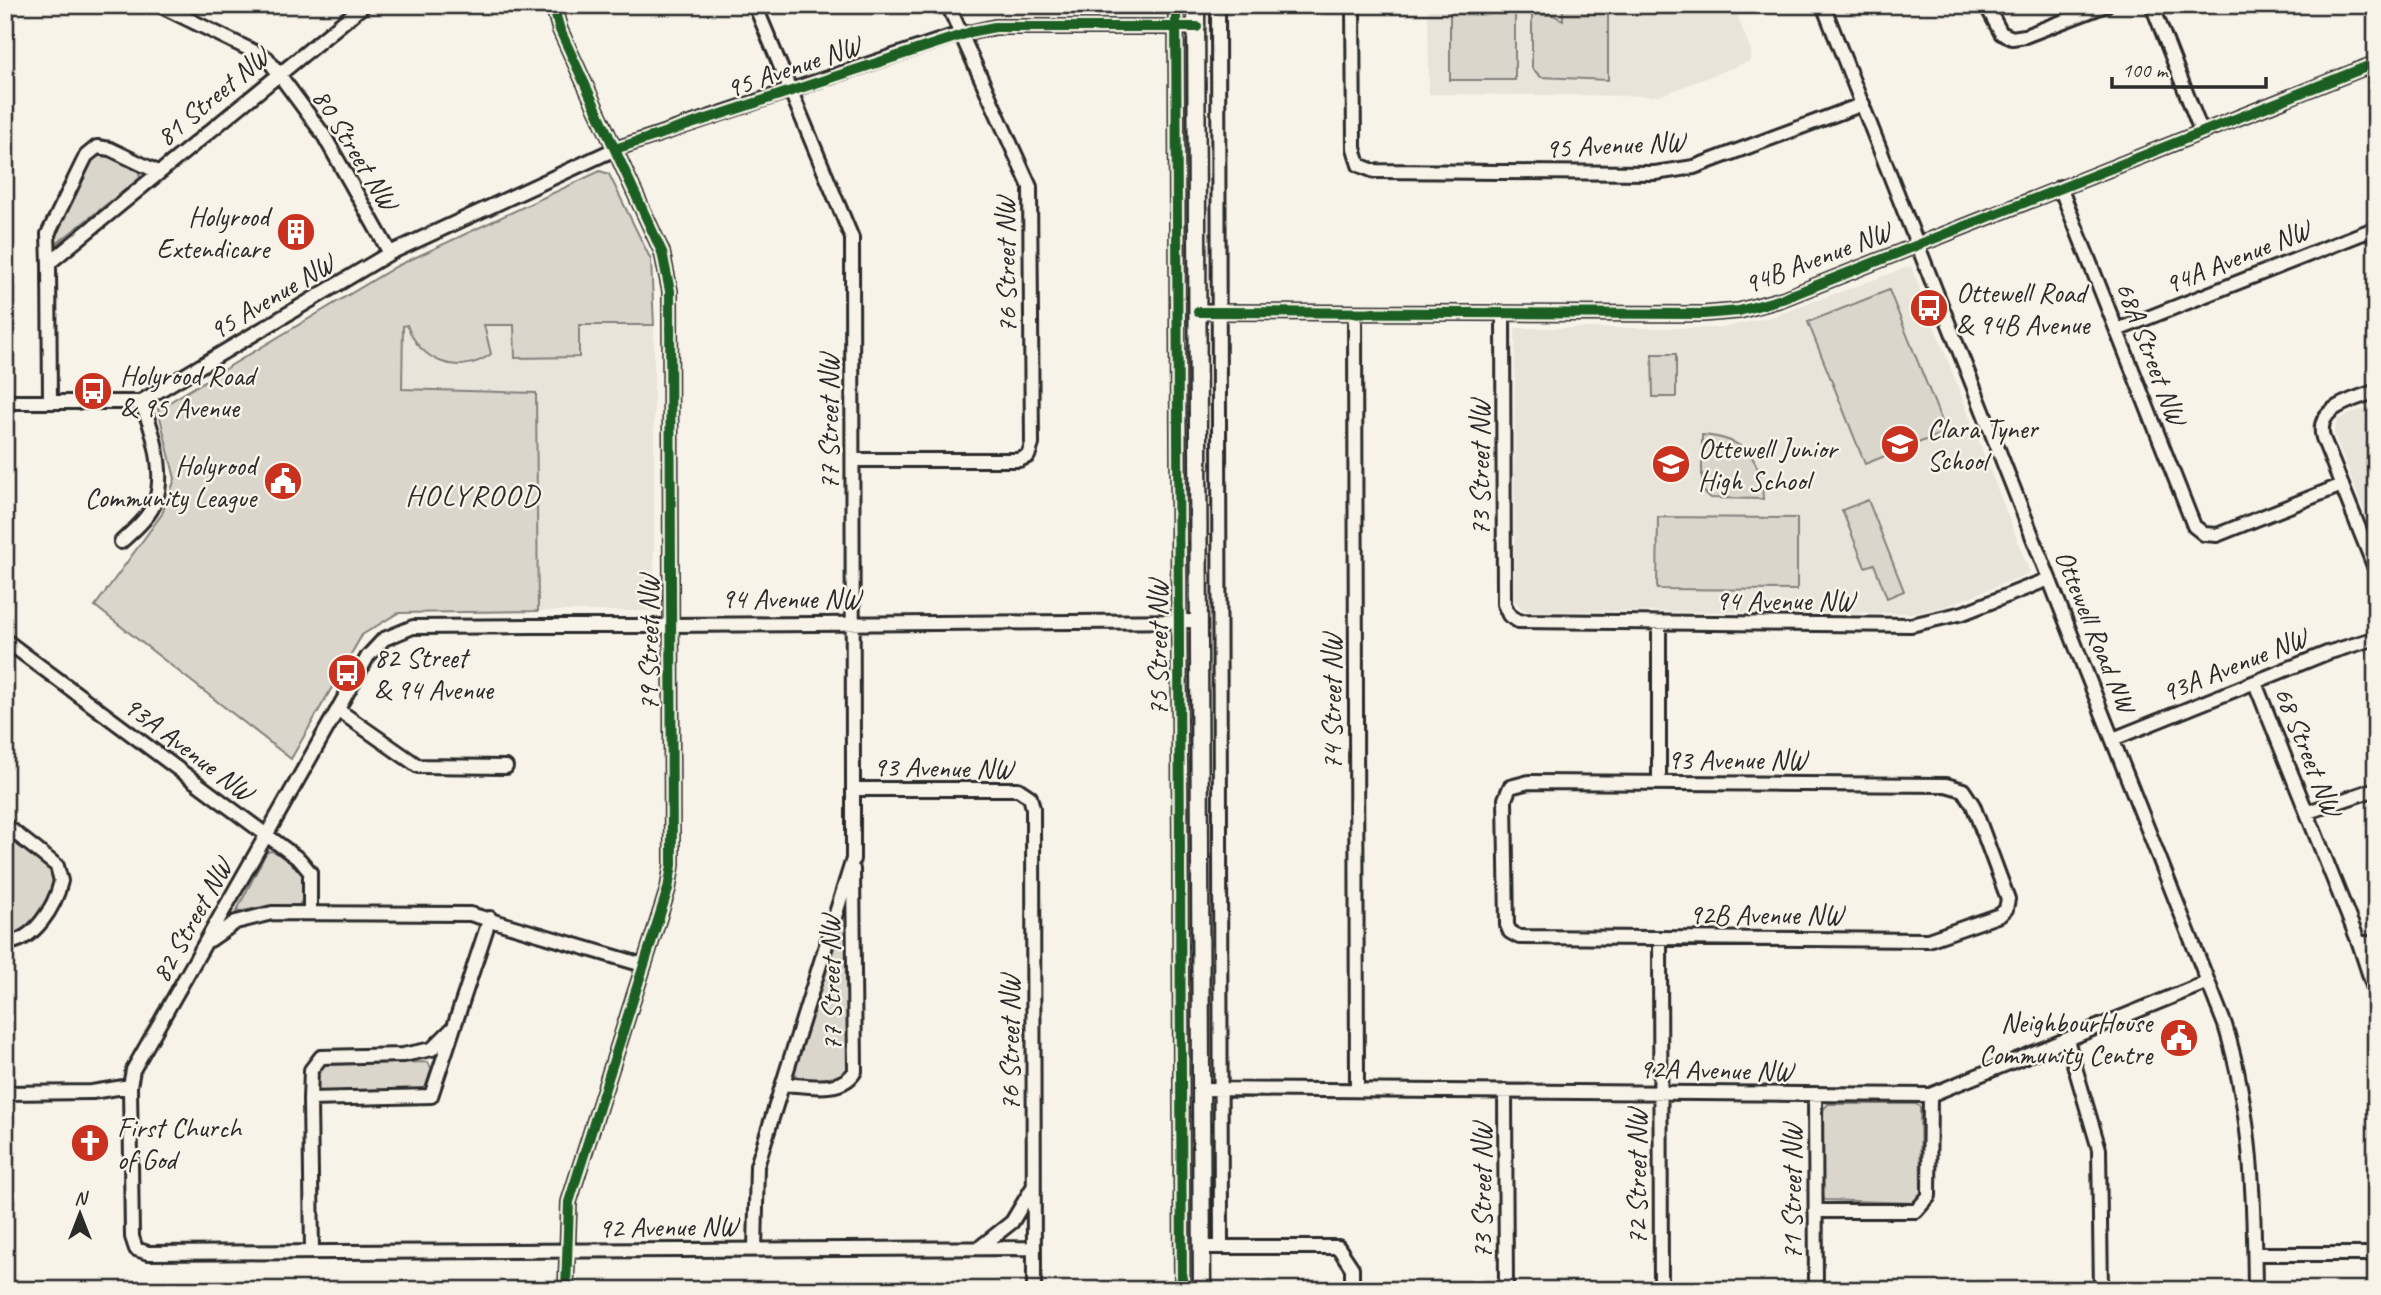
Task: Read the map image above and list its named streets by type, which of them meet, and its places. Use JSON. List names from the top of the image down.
{
  "streets": {
    "main road": ["75 Street NW"],
    "street": [
      "95 Avenue NW",
      "81 Street NW",
      "80 Street NW",
      "94A Avenue NW",
      "94B Avenue NW",
      "76 Street NW",
      "68A Street NW",
      "77 Street NW",
      "73 Street NW",
      "94 Avenue NW",
      "Ottewell Road NW",
      "79 Street NW",
      "93A Avenue NW",
      "74 Street NW",
      "68 Street NW",
      "93 Avenue NW",
      "92B Avenue NW",
      "82 Street NW",
      "92A Avenue NW",
      "72 Street NW",
      "71 Street NW",
      "92 Avenue NW"
    ]
  },
  "crossings": [
    ["95 Avenue NW", "80 Street NW"],
    ["95 Avenue NW", "76 Street NW"],
    ["95 Avenue NW", "77 Street NW"],
    ["95 Avenue NW", "Ottewell Road NW"],
    ["95 Avenue NW", "79 Street NW"],
    ["95 Avenue NW", "75 Street NW"],
    ["81 Street NW", "80 Street NW"],
    ["94A Avenue NW", "68A Street NW"],
    ["94B Avenue NW", "68A Street NW"],
    ["94B Avenue NW", "73 Street NW"],
    ["94B Avenue NW", "Ottewell Road NW"],
    ["94B Avenue NW", "75 Street NW"],
    ["94B Avenue NW", "74 Street NW"],
    ["76 Street NW", "77 Street NW"],
    ["76 Street NW", "93 Avenue NW"],
    ["76 Street NW", "92 Avenue NW"],
    ["77 Street NW", "94 Avenue NW"],
    ["77 Street NW", "93 Avenue NW"],
    ["77 Street NW", "92 Avenue NW"],
    ["73 Street NW", "94 Avenue NW"],
    ["73 Street NW", "92A Avenue NW"],
    ["94 Avenue NW", "Ottewell Road NW"],
    ["94 Avenue NW", "79 Street NW"],
    ["94 Avenue NW", "75 Street NW"],
    ["94 Avenue NW", "82 Street NW"],
    ["Ottewell Road NW", "93A Avenue NW"],
    ["Ottewell Road NW", "92A Avenue NW"],
    ["79 Street NW", "92 Avenue NW"],
    ["75 Street NW", "92A Avenue NW"],
    ["93A Avenue NW", "68 Street NW"],
    ["93A Avenue NW", "82 Street NW"],
    ["74 Street NW", "92A Avenue NW"],
    ["93 Avenue NW", "92B Avenue NW"],
    ["92B Avenue NW", "72 Street NW"],
    ["82 Street NW", "92 Avenue NW"],
    ["92A Avenue NW", "72 Street NW"],
    ["92A Avenue NW", "71 Street NW"]
  ],
  "districts": ["HOLYROOD"],
  "places": {
    "building": ["Holyrood Extendicare"],
    "bus stop": ["Ottewell Road & 94B Avenue", "Holyrood Road & 95 Avenue", "82 Street & 94 Avenue"],
    "school or university": ["Clara Tyner School", "Ottewell Junior High School"],
    "public building": ["Holyrood Community League", "NeighbourHouse Community Centre"],
    "church": ["First Church of God"]
  },
  "scale_bar": "100 m",
  "north": "top"
}
